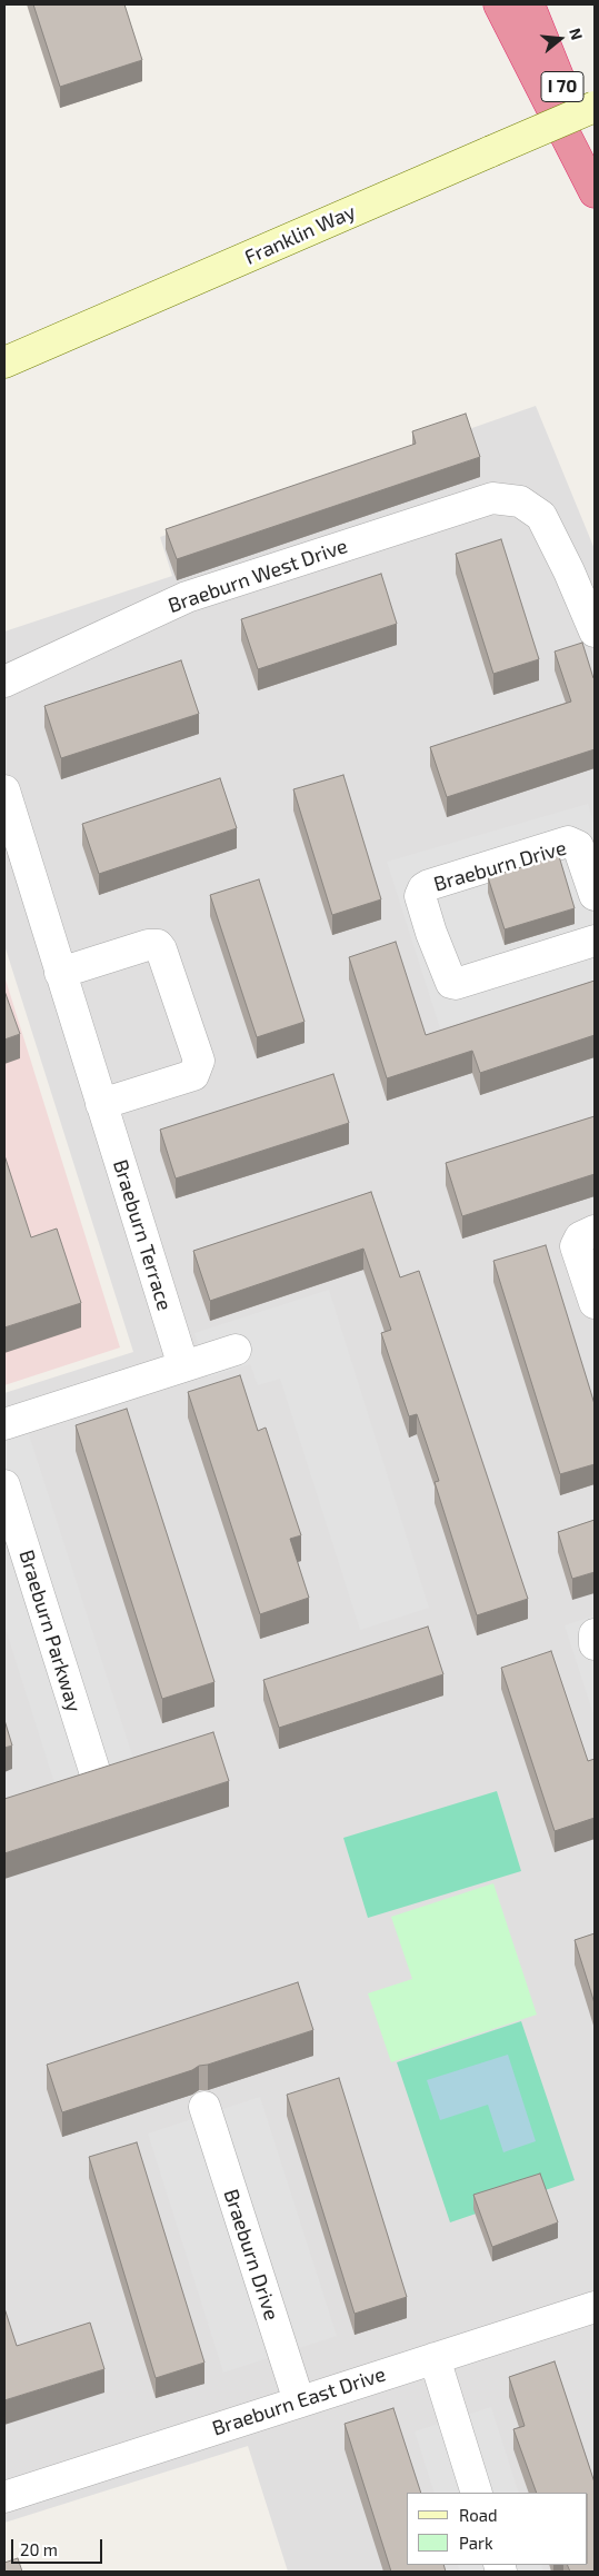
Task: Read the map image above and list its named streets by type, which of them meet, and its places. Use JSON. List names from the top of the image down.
{
  "streets": {
    "highway": ["I 70"],
    "main road": ["Franklin Way"],
    "street": [
      "Braeburn West Drive",
      "Braeburn Drive",
      "Braeburn Terrace",
      "Braeburn Parkway",
      "Braeburn East Drive"
    ]
  },
  "crossings": [
    ["Braeburn Drive", "Braeburn East Drive"]
  ],
  "legend": ["Road", "Park"],
  "scale_bar": "20 m",
  "north": "right"
}
